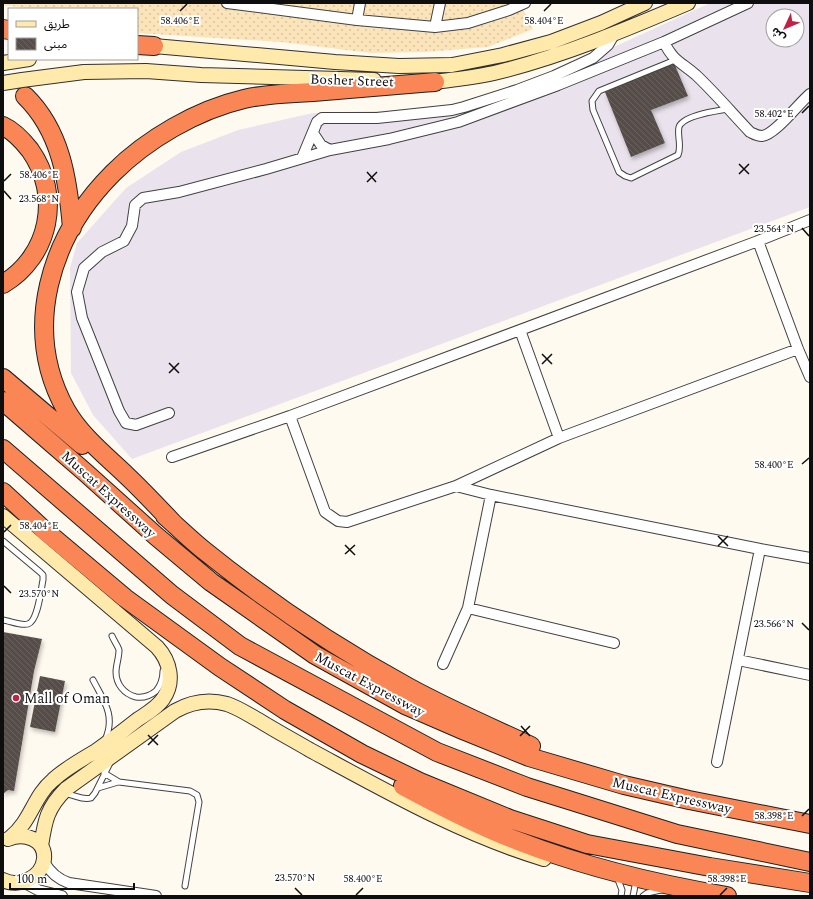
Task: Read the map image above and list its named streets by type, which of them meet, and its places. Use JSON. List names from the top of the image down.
{
  "streets": {
    "highway": ["Muscat Expressway"],
    "street": ["Bosher Street"]
  },
  "places": ["Mall of Oman"],
  "legend": ["طريق", "مبنى"],
  "scale_bar": "100 m",
  "north": "bottom left",
  "coordinates": [
    "58.406°E",
    "58.404°E",
    "58.402°E",
    "23.568°N",
    "23.564°N",
    "58.400°E",
    "23.570°N",
    "23.566°N",
    "58.398°E"
  ]
}
